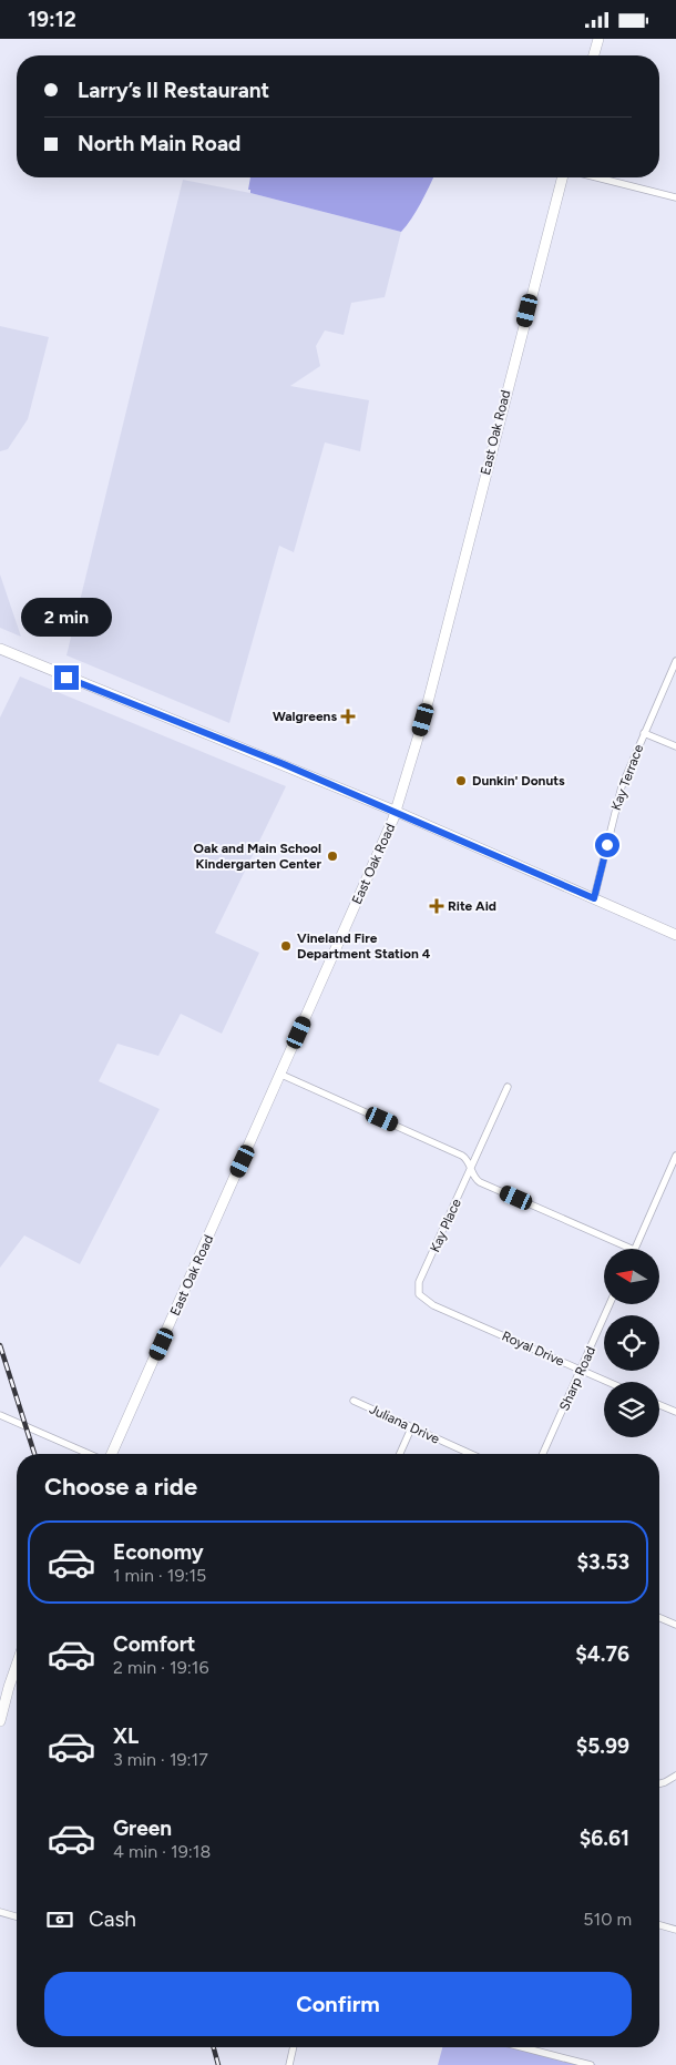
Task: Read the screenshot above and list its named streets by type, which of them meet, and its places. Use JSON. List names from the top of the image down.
{
  "streets": {
    "street": [
      "East Oak Road",
      "Kay Terrace",
      "Kay Place",
      "Royal Drive",
      "Sharp Road",
      "Juliana Drive"
    ]
  },
  "crossings": [
    ["Kay Place", "Royal Drive"],
    ["Royal Drive", "Sharp Road"]
  ],
  "places": {
    "health": ["Walgreens", "Rite Aid"],
    "other": ["Dunkin' Donuts", "Oak and Main School Kindergarten Center", "Vineland Fire Department Station 4"]
  },
  "north": "left",
  "page": {
    "status": "19:12",
    "banner": ["Larry’s II Restaurant", "North Main Road"],
    "bubble": "2 min",
    "heading": "Choose a ride",
    "list": [
      {
        "name": "Economy",
        "note": "1 min · 19:15",
        "value": "$3.53"
      },
      {
        "name": "Comfort",
        "note": "2 min · 19:16",
        "value": "$4.76"
      },
      {
        "name": "XL",
        "note": "3 min · 19:17",
        "value": "$5.99"
      },
      {
        "name": "Green",
        "note": "4 min · 19:18",
        "value": "$6.61"
      }
    ],
    "pay": ["Cash", "510 m"],
    "buttons": "Confirm"
  }
}
